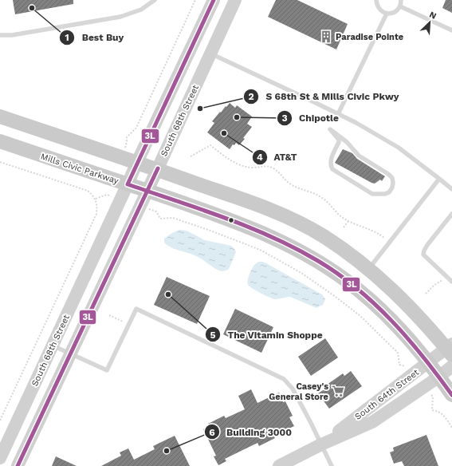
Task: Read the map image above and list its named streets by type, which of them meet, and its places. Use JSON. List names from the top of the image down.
{
  "streets": {
    "main road": ["Mills Civic Parkway"],
    "street": ["South 68th Street", "South 64th Street"]
  },
  "crossings": [
    ["South 68th Street", "Mills Civic Parkway"],
    ["Mills Civic Parkway", "South 64th Street"]
  ],
  "places": {
    "other": [
      "Best Buy",
      "S 68th St & Mills Civic Pkwy",
      "Chipotle",
      "AT&T",
      "The Vitamin Shoppe",
      "Building 3000"
    ],
    "building": ["Paradise Pointe"],
    "supermarket": ["Casey's General Store"]
  },
  "lines": ["transit line 3L"],
  "north": "top right"
}
